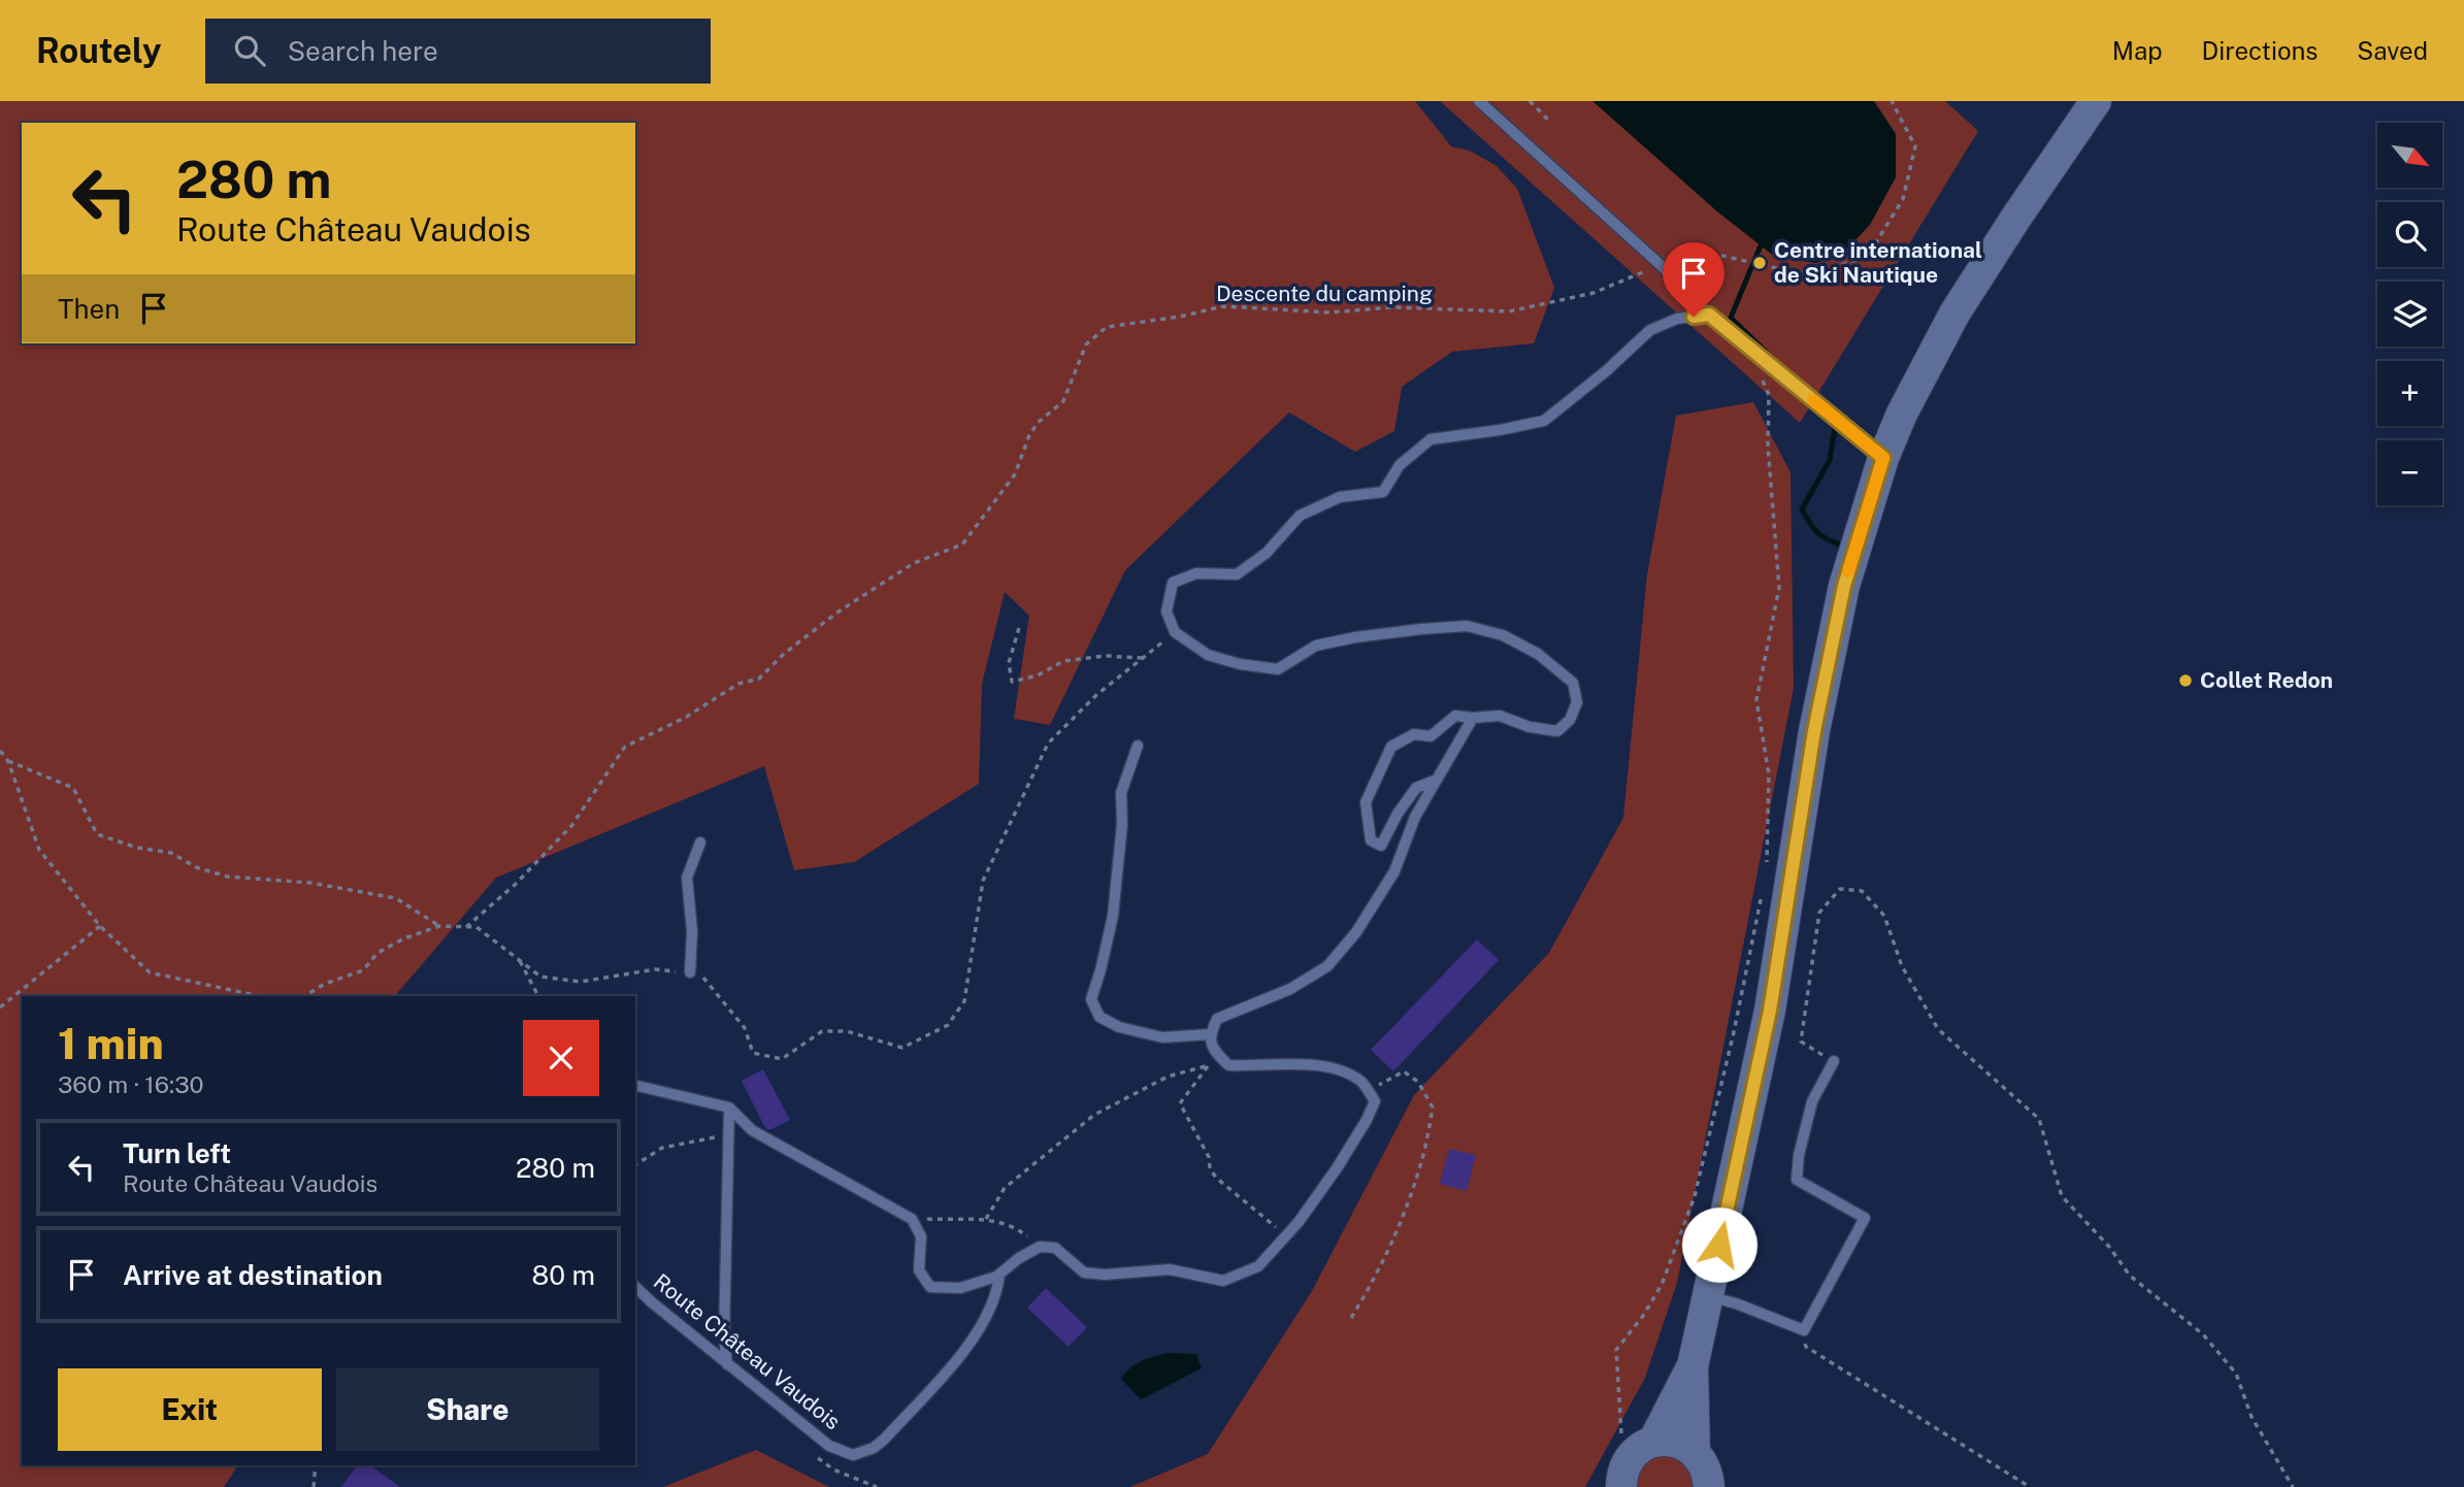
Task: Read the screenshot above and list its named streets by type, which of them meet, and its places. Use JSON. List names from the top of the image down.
{
  "streets": {
    "lane": ["Route Château Vaudois"],
    "path": ["Descente du camping"]
  },
  "places": ["Centre international de Ski Nautique", "Collet Redon"],
  "north": "bottom right",
  "page": {
    "header": "Routely",
    "search": "Search here",
    "nav": ["Map", "Directions", "Saved"],
    "map_buttons": ["+", "−"],
    "turn": ["280 m", "Route Château Vaudois"],
    "then": "Then",
    "heading": ["1 min", "360 m · 16:30"],
    "list": [
      {
        "name": "Turn left",
        "note": "Route Château Vaudois",
        "value": "280 m"
      },
      {
        "name": "Arrive at destination",
        "value": "80 m"
      }
    ],
    "buttons": ["Exit", "Share"]
  }
}
